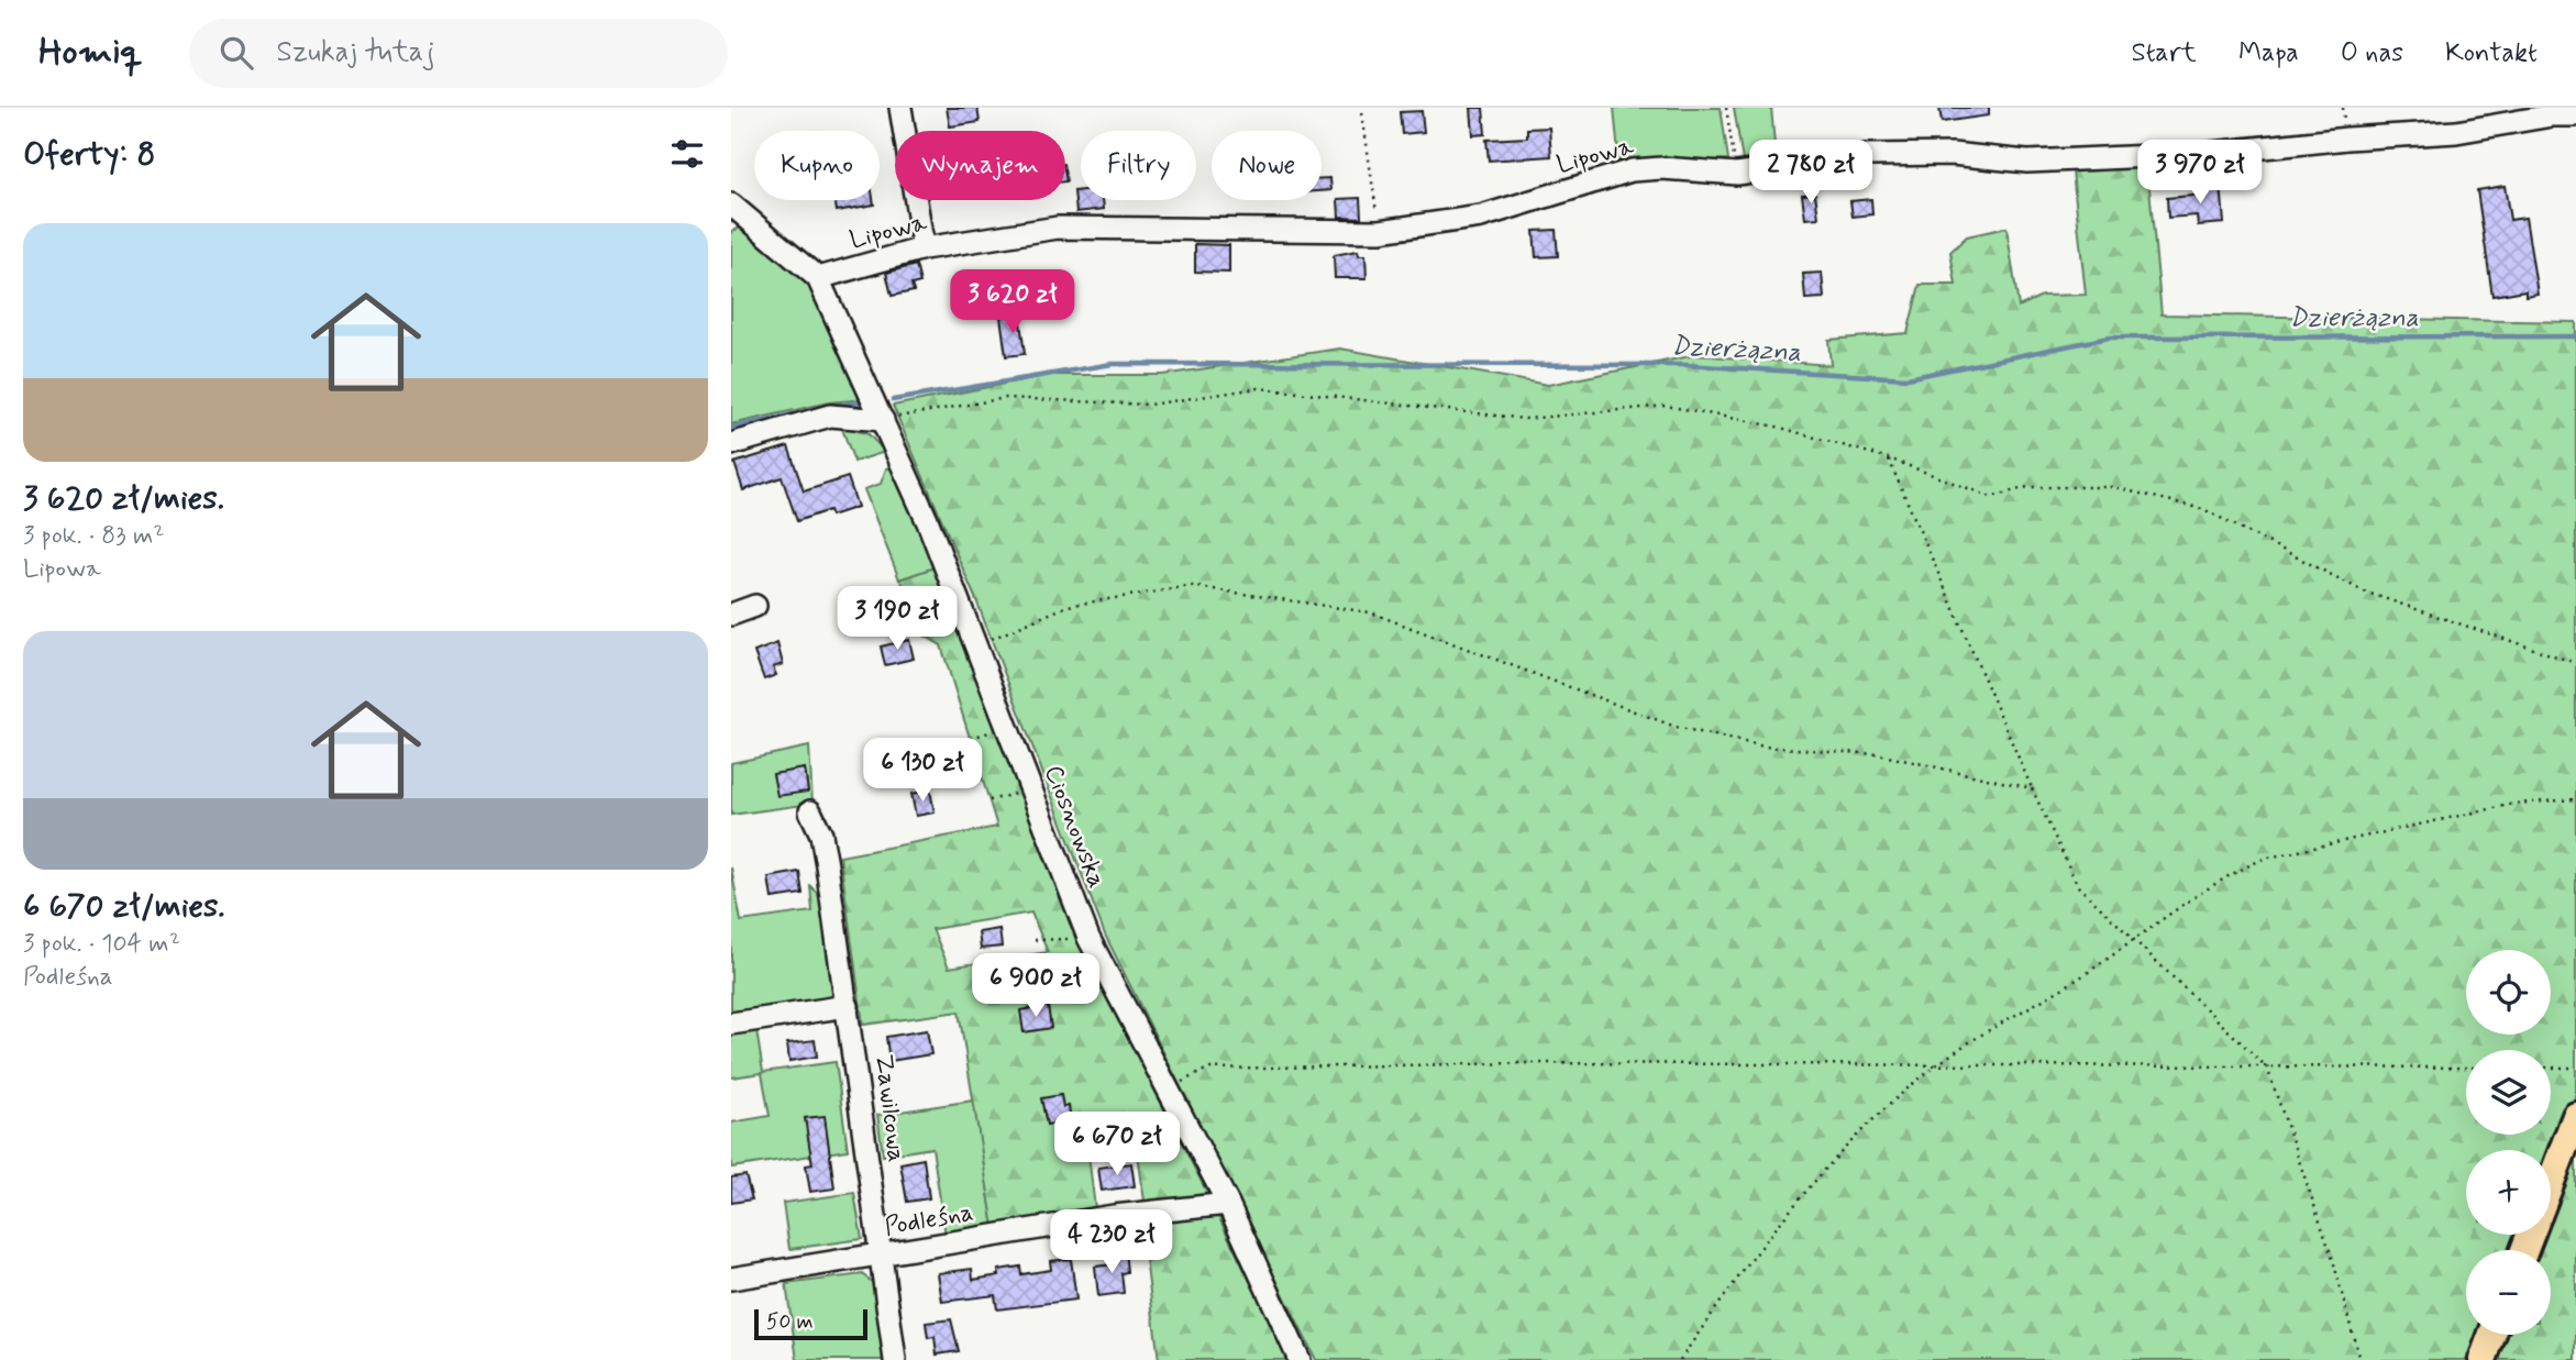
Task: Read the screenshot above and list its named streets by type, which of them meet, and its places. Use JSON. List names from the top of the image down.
{
  "streets": {
    "street": [
      "Lipowa",
      "Ciosnowska",
      "Zawilcowa",
      "Podleśna"
    ]
  },
  "crossings": [
    ["Lipowa", "Ciosnowska"],
    ["Ciosnowska", "Podleśna"],
    ["Zawilcowa", "Podleśna"]
  ],
  "water": ["Dzierżązna"],
  "scale_bar": "50 m",
  "page": {
    "header": "Homiq",
    "search": "Szukaj tutaj",
    "nav": [
      "Start",
      "Mapa",
      "O nas",
      "Kontakt"
    ],
    "heading": "Oferty: 8",
    "chip": [
      "Kupno",
      "Wynajem",
      "Filtry",
      "Nowe"
    ],
    "price": [
      "2 780 zł",
      "3 970 zł",
      "3 620 zł",
      "3 190 zł",
      "6 130 zł",
      "6 900 zł",
      "6 670 zł",
      "4 230 zł"
    ],
    "list": [
      {
        "name": "3 620 zł/mies.",
        "note": "3 pok. · 83 m² · Lipowa"
      },
      {
        "name": "6 670 zł/mies.",
        "note": "3 pok. · 104 m² · Podleśna"
      }
    ],
    "map_buttons": ["+", "−"],
    "scale": "50 m"
  }
}
